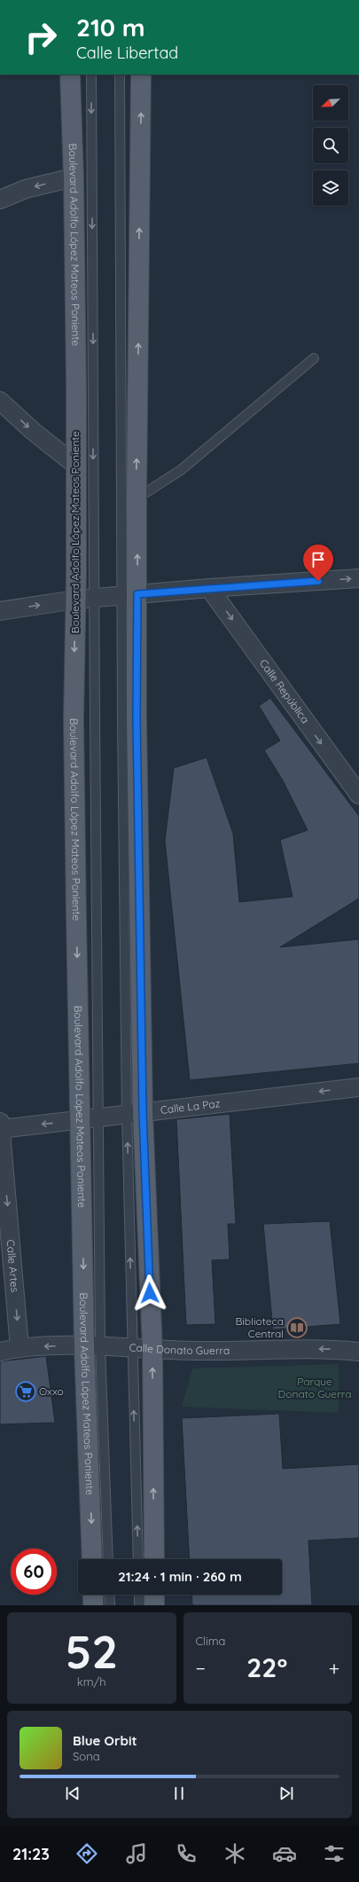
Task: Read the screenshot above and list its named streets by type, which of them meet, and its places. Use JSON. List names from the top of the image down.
{
  "streets": {
    "main road": ["Boulevard Adolfo López Mateos Poniente"],
    "street": [
      "Calle República",
      "Calle La Paz",
      "Calle Artes",
      "Calle Donato Guerra"
    ]
  },
  "crossings": [
    ["Boulevard Adolfo López Mateos Poniente", "Calle La Paz"],
    ["Boulevard Adolfo López Mateos Poniente", "Calle Donato Guerra"],
    ["Calle La Paz", "Calle Artes"],
    ["Calle Artes", "Calle Donato Guerra"]
  ],
  "one_way": [
    "Calle República",
    "Calle La Paz",
    "Calle Artes",
    "Calle Donato Guerra"
  ],
  "parks": ["Parque Donato Guerra"],
  "places": {
    "library": ["Biblioteca Central"],
    "supermarket": ["Oxxo"]
  },
  "north": "bottom left",
  "page": {
    "turn": ["210 m", "Calle Libertad"],
    "limit": "60",
    "trip": "21:24 · 1 min · 260 m",
    "tile": [
      ["52", "km/h"],
      "Clima"
    ],
    "heat": ["−", "22°", "+"],
    "song": ["Blue Orbit", "Sona"],
    "tabs": "21:23"
  }
}
